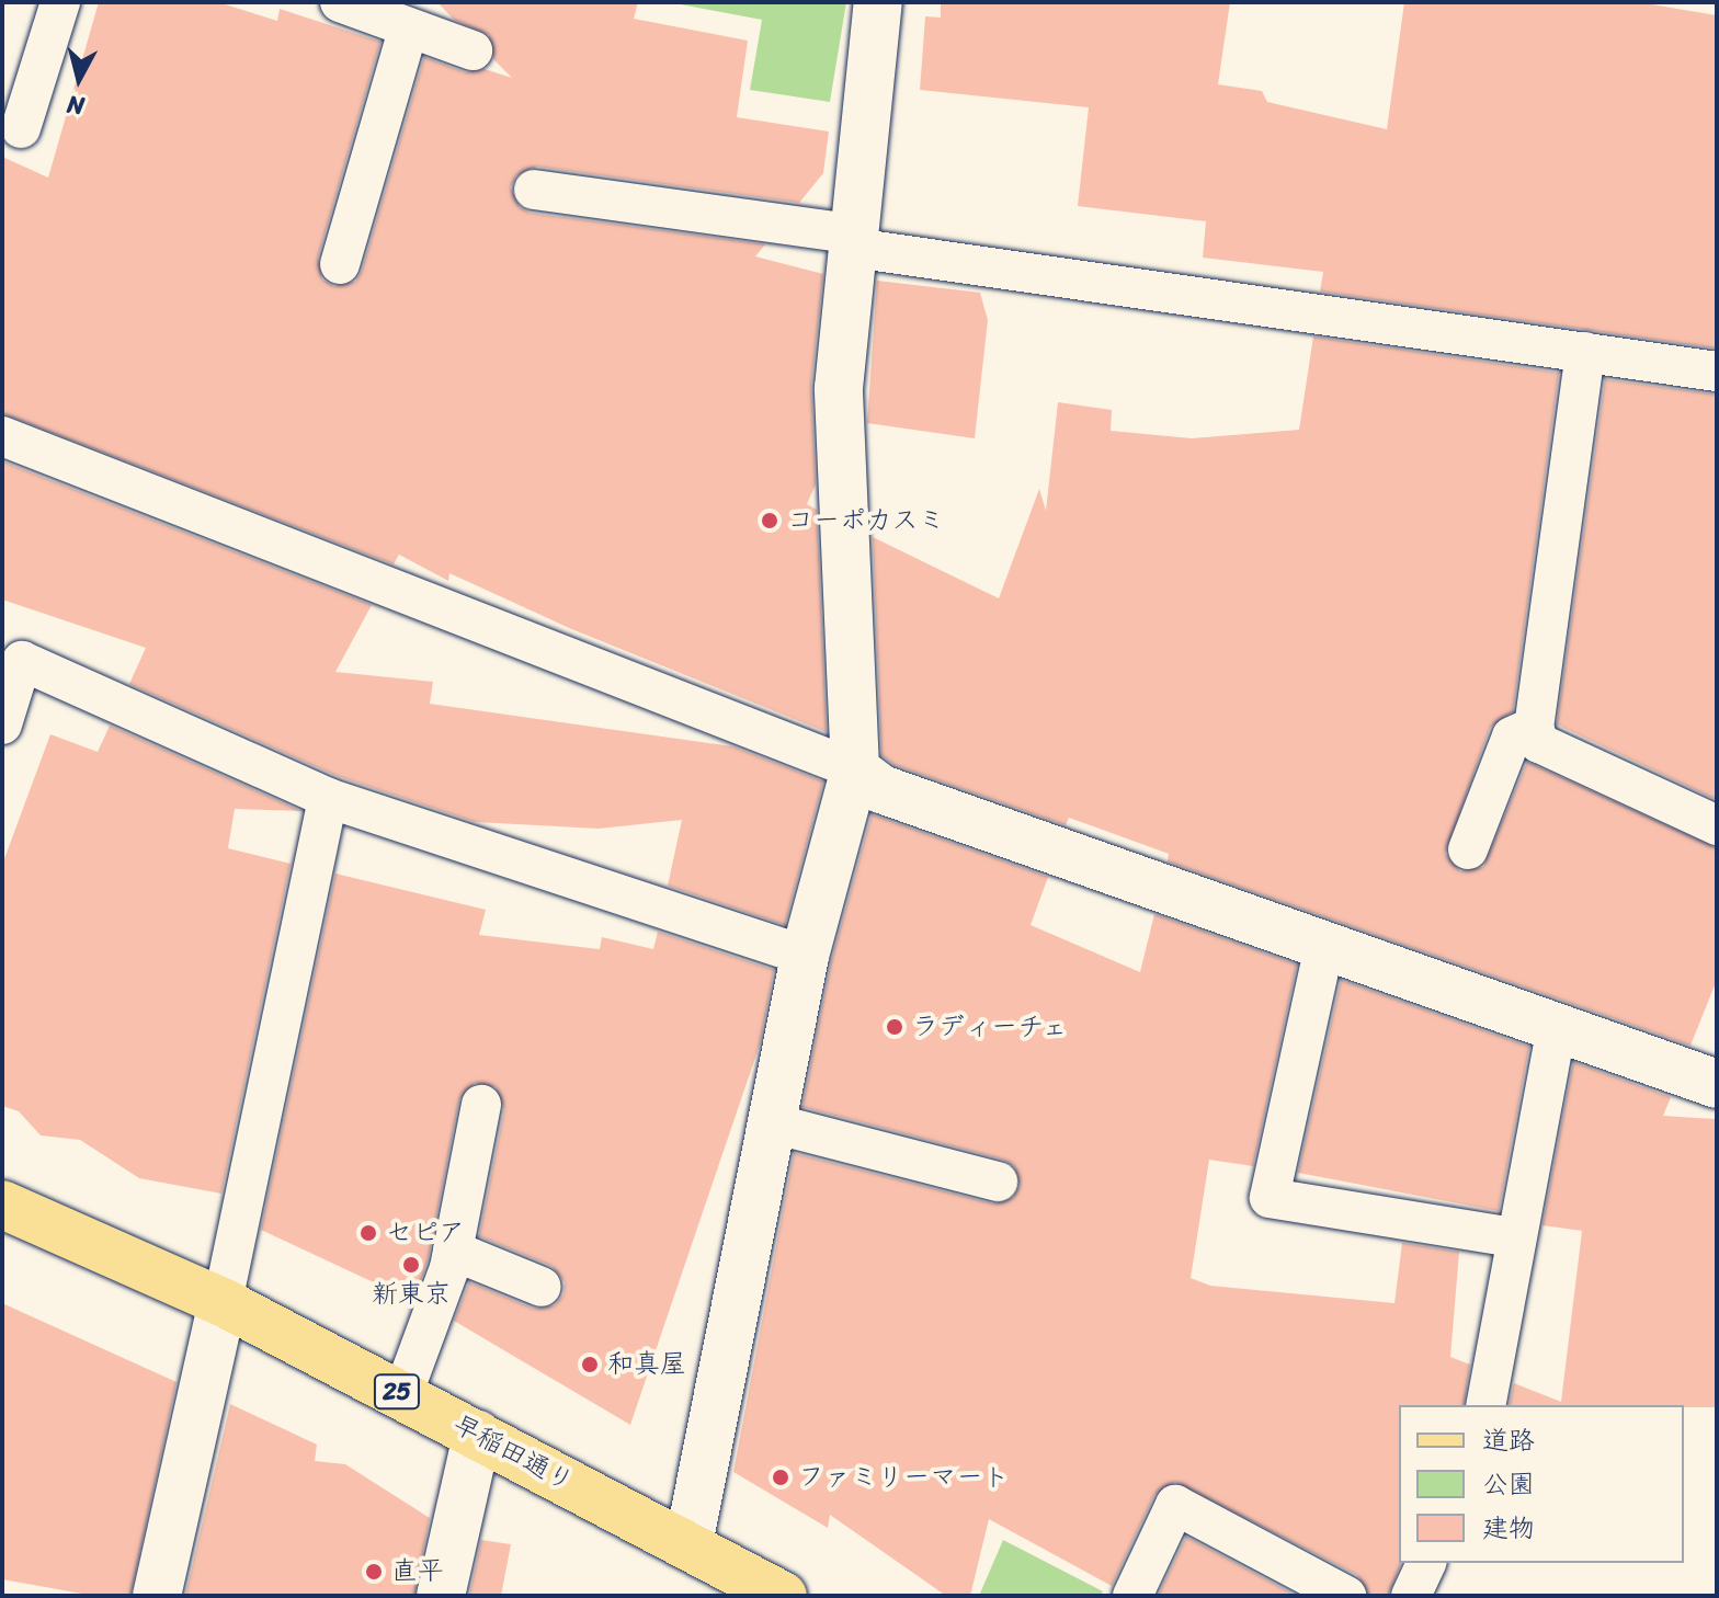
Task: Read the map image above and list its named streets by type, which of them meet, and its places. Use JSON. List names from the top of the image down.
{
  "streets": {
    "main road": ["25", "早稲田通り"]
  },
  "places": [
    "コーポカスミ",
    "ラディーチェ",
    "セピア",
    "新東京",
    "和真屋",
    "ファミリーマート",
    "直平"
  ],
  "legend": ["道路", "公園", "建物"],
  "north": "bottom"
}
